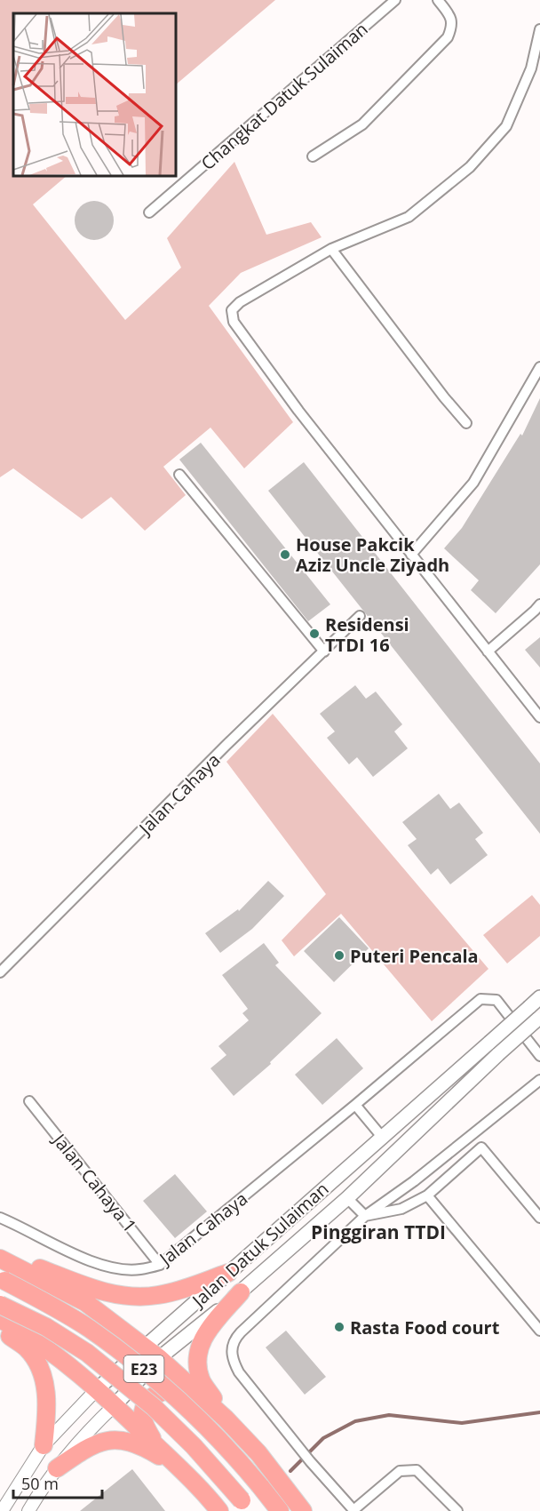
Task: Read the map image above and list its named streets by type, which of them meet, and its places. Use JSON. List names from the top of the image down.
{
  "streets": {
    "highway": ["E23"],
    "main road": ["Jalan Datuk Sulaiman"],
    "street": ["Changkat Datuk Sulaiman", "Jalan Cahaya", "Jalan Cahaya 1"]
  },
  "crossings": [
    ["Jalan Cahaya", "Jalan Cahaya 1"]
  ],
  "districts": ["Pinggiran TTDI"],
  "places": [
    "House Pakcik Aziz Uncle Ziyadh",
    "Residensi TTDI 16",
    "Puteri Pencala",
    "Rasta Food court"
  ],
  "scale_bar": "50 m"
}
